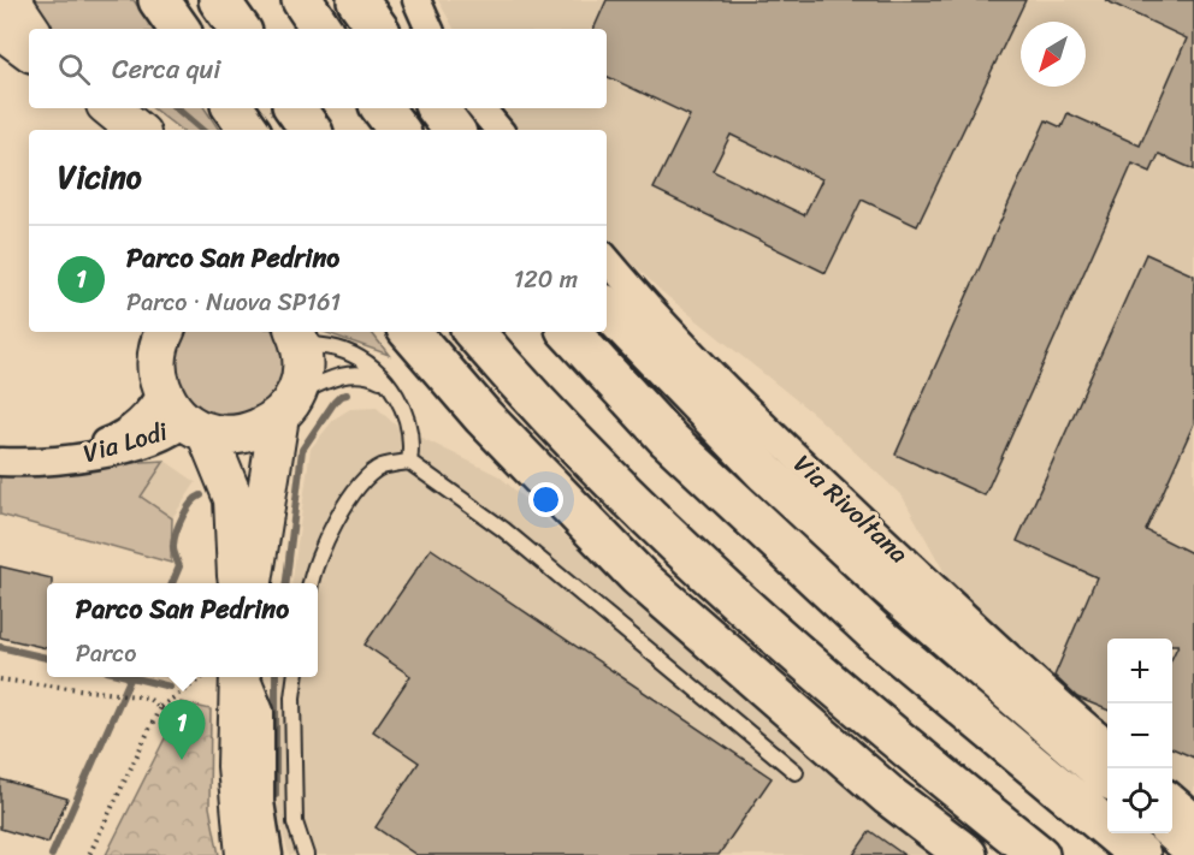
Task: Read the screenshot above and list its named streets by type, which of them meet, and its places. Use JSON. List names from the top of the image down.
{
  "streets": {
    "street": ["Via Lodi", "Via Rivoltana"]
  },
  "north": "bottom left",
  "page": {
    "search": "Cerca qui",
    "heading": "Vicino",
    "list": [
      {
        "mark": "1",
        "name": "Parco San Pedrino",
        "note": "Parco · Nuova SP161",
        "value": "120 m"
      }
    ],
    "popup": ["Parco San Pedrino", "Parco"],
    "map_buttons": ["+", "−"],
    "pins": "1"
  }
}
